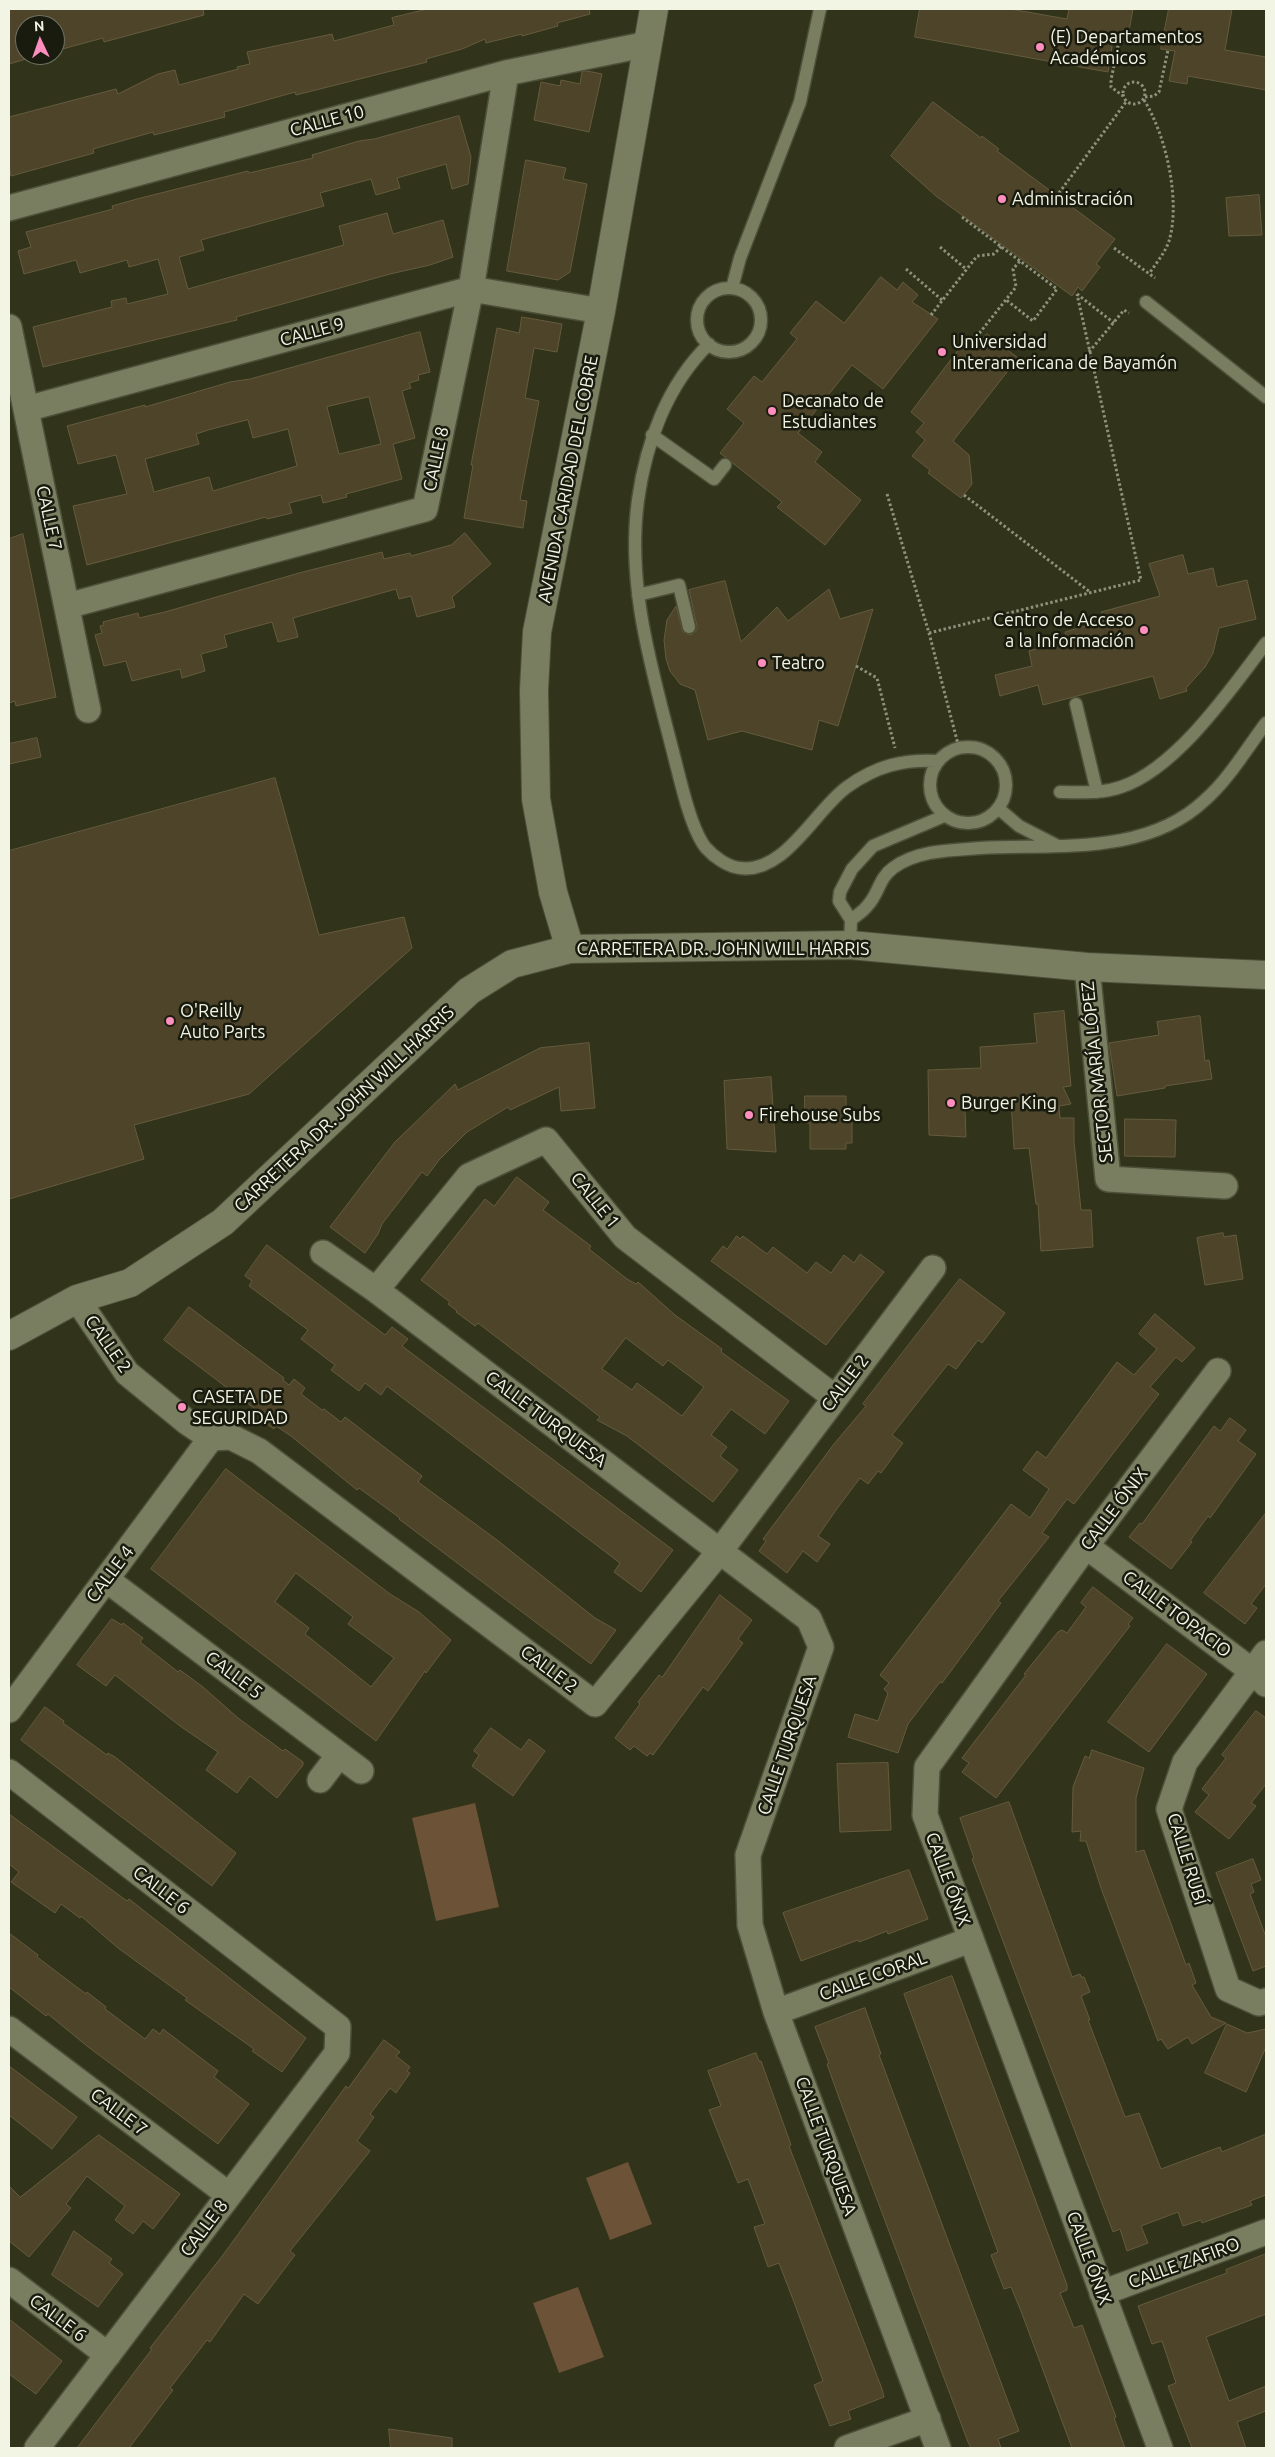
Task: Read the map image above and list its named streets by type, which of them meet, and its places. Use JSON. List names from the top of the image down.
{
  "streets": {
    "street": [
      "CALLE 10",
      "CALLE 9",
      "CALLE 8",
      "AVENIDA CARIDAD DEL COBRE",
      "CALLE 7",
      "CARRETERA DR. JOHN WILL HARRIS",
      "SECTOR MARÍA LÓPEZ",
      "CALLE 1",
      "CALLE 2",
      "CALLE TURQUESA",
      "CALLE ÓNIX",
      "CALLE 4",
      "CALLE TOPACIO",
      "CALLE 5",
      "CALLE RUBÍ",
      "CALLE 6",
      "CALLE CORAL",
      "CALLE ZAFIRO"
    ]
  },
  "crossings": [
    ["CALLE 10", "CALLE 8"],
    ["CALLE 10", "AVENIDA CARIDAD DEL COBRE"],
    ["CALLE 9", "CALLE 8"],
    ["CALLE 9", "AVENIDA CARIDAD DEL COBRE"],
    ["CALLE 9", "CALLE 7"],
    ["CALLE 8", "CALLE 7"],
    ["CALLE 8", "CALLE 6"],
    ["AVENIDA CARIDAD DEL COBRE", "CARRETERA DR. JOHN WILL HARRIS"],
    ["CARRETERA DR. JOHN WILL HARRIS", "SECTOR MARÍA LÓPEZ"],
    ["CARRETERA DR. JOHN WILL HARRIS", "CALLE 2"],
    ["CALLE 1", "CALLE 2"],
    ["CALLE 1", "CALLE TURQUESA"],
    ["CALLE 2", "CALLE TURQUESA"],
    ["CALLE 2", "CALLE 4"],
    ["CALLE TURQUESA", "CALLE CORAL"],
    ["CALLE ÓNIX", "CALLE TOPACIO"],
    ["CALLE ÓNIX", "CALLE CORAL"],
    ["CALLE ÓNIX", "CALLE ZAFIRO"],
    ["CALLE 4", "CALLE 5"],
    ["CALLE TOPACIO", "CALLE RUBÍ"]
  ],
  "places": [
    "(E) Departamentos Académicos",
    "Administración",
    "Universidad Interamericana de Bayamón",
    "Decanato de Estudiantes",
    "Centro de Acceso a la Información",
    "Teatro",
    "O'Reilly Auto Parts",
    "Burger King",
    "Firehouse Subs",
    "CASETA DE SEGURIDAD"
  ],
  "north": "top"
}
